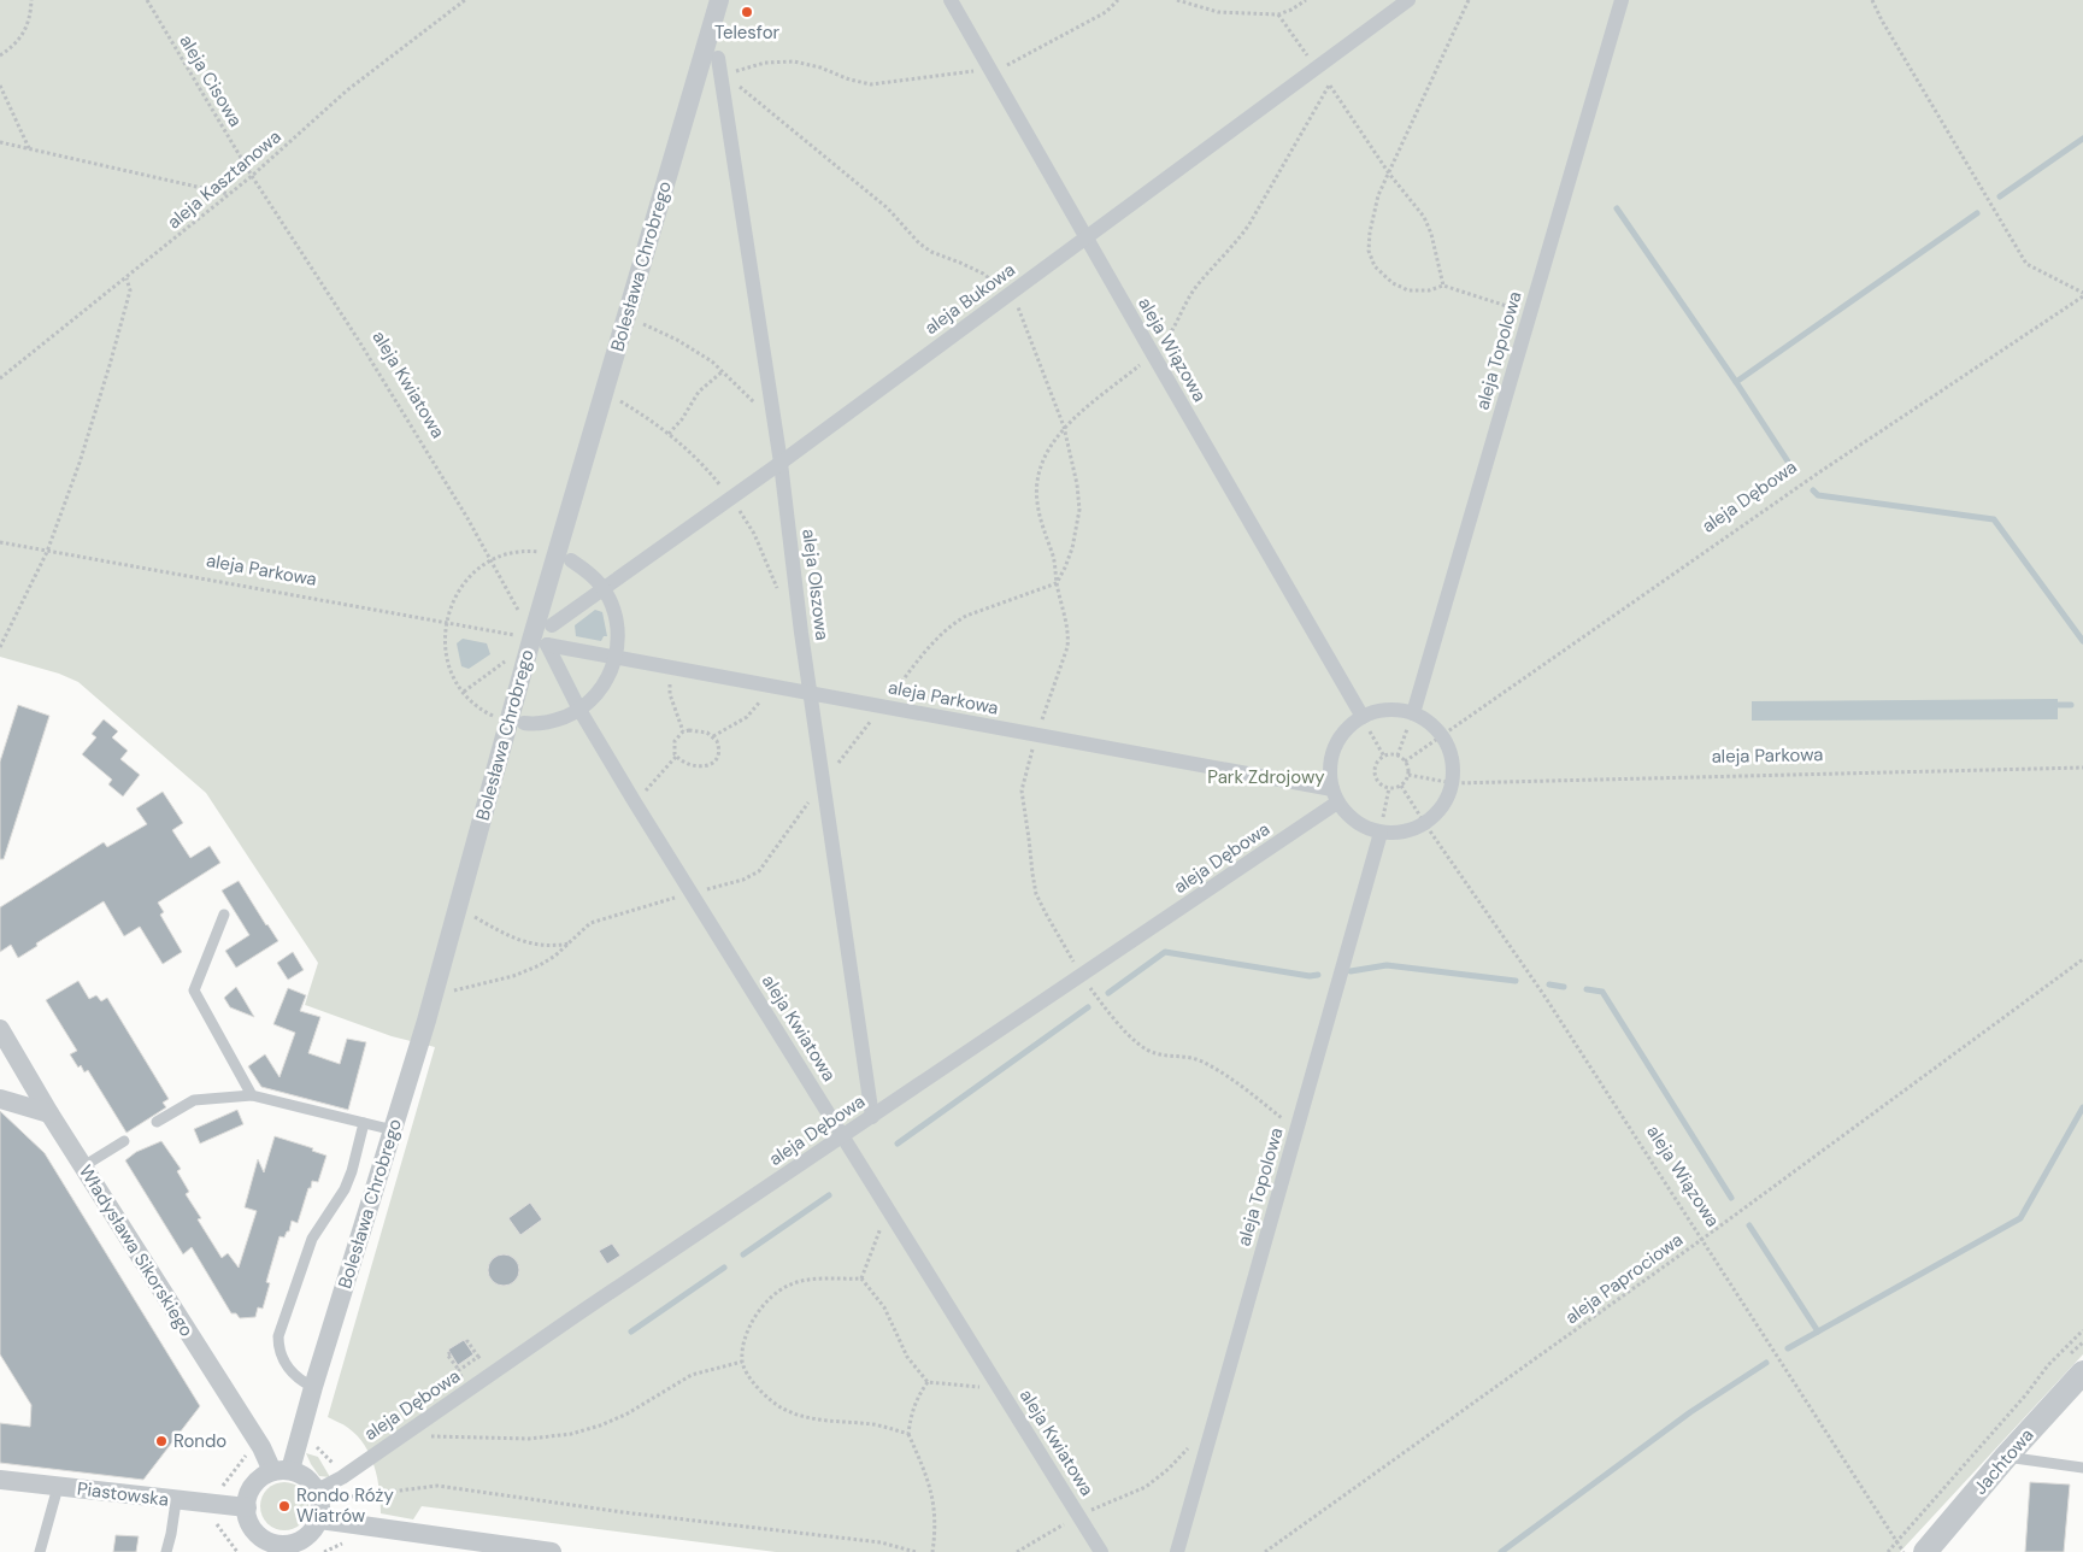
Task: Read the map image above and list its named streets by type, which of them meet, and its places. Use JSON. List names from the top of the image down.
{
  "streets": {
    "street": [
      "Bolesława Chrobrego",
      "aleja Bukowa",
      "aleja Wiązowa",
      "aleja Topolowa",
      "aleja Kwiatowa",
      "aleja Dębowa",
      "aleja Parkowa",
      "aleja Olszowa",
      "Władysława Sikorskiego",
      "Jachtowa",
      "Piastowska"
    ],
    "path": ["aleja Cisowa", "aleja Kasztanowa", "aleja Paprociowa"]
  },
  "crossings": [
    ["aleja Cisowa", "aleja Kasztanowa"],
    ["aleja Cisowa", "aleja Kwiatowa"],
    ["aleja Kasztanowa", "aleja Kwiatowa"],
    ["Bolesława Chrobrego", "aleja Dębowa"],
    ["Bolesława Chrobrego", "Władysława Sikorskiego"],
    ["Bolesława Chrobrego", "Piastowska"],
    ["aleja Bukowa", "aleja Wiązowa"],
    ["aleja Bukowa", "aleja Olszowa"],
    ["aleja Wiązowa", "aleja Dębowa"],
    ["aleja Wiązowa", "aleja Parkowa"],
    ["aleja Wiązowa", "aleja Paprociowa"],
    ["aleja Kwiatowa", "aleja Dębowa"],
    ["aleja Kwiatowa", "aleja Parkowa"],
    ["aleja Dębowa", "aleja Parkowa"],
    ["aleja Dębowa", "aleja Olszowa"],
    ["aleja Dębowa", "Władysława Sikorskiego"],
    ["aleja Dębowa", "Piastowska"],
    ["aleja Parkowa", "aleja Olszowa"],
    ["Władysława Sikorskiego", "Piastowska"]
  ],
  "parks": ["Park Zdrojowy"],
  "places": ["Telesfor", "Rondo", "Rondo Róży Wiatrów"]
}
